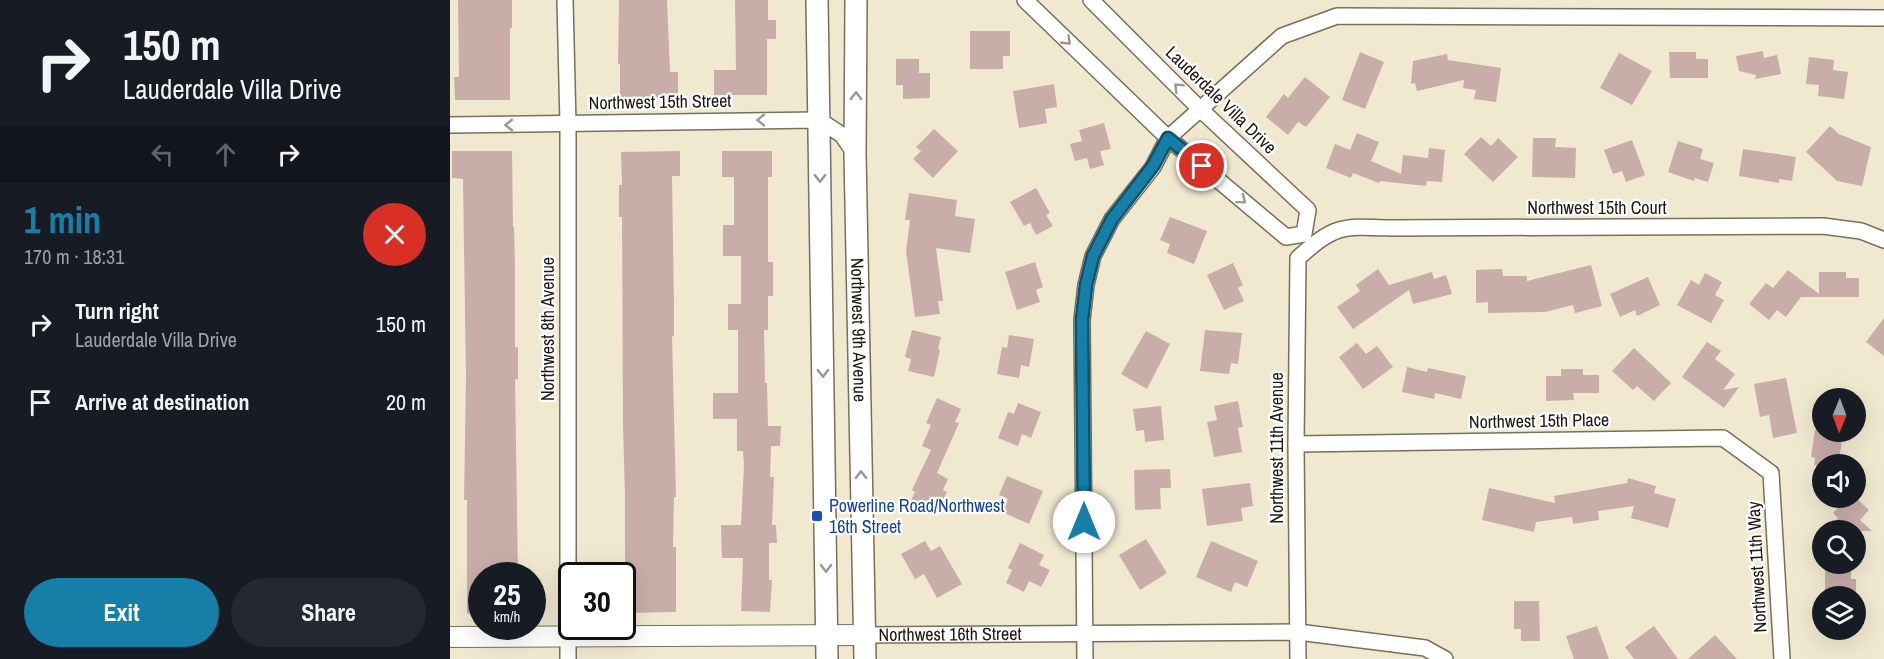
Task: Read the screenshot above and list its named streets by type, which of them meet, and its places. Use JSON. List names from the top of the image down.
{
  "streets": {
    "main road": ["Northwest 9th Avenue"],
    "street": [
      "Lauderdale Villa Drive",
      "Northwest 15th Street",
      "Northwest 15th Court",
      "Northwest 8th Avenue",
      "Northwest 15th Place",
      "Northwest 11th Avenue",
      "Northwest 11th Way",
      "Northwest 16th Street"
    ]
  },
  "crossings": [
    ["Lauderdale Villa Drive", "Northwest 15th Court"],
    ["Lauderdale Villa Drive", "Northwest 11th Avenue"],
    ["Northwest 15th Street", "Northwest 8th Avenue"],
    ["Northwest 15th Street", "Northwest 9th Avenue"],
    ["Northwest 15th Court", "Northwest 11th Avenue"],
    ["Northwest 9th Avenue", "Northwest 16th Street"],
    ["Northwest 15th Place", "Northwest 11th Avenue"],
    ["Northwest 15th Place", "Northwest 11th Way"],
    ["Northwest 11th Avenue", "Northwest 16th Street"]
  ],
  "one_way": ["Northwest 15th Street"],
  "places": {
    "transit": ["Powerline Road/Northwest 16th Street"]
  },
  "north": "bottom",
  "page": {
    "turn": ["150 m", "Lauderdale Villa Drive"],
    "heading": ["1 min", "170 m · 18:31"],
    "list": [
      {
        "name": "Turn right",
        "note": "Lauderdale Villa Drive",
        "value": "150 m"
      },
      {
        "name": "Arrive at destination",
        "value": "20 m"
      }
    ],
    "speed": "25 km/h",
    "limit": "30",
    "buttons": ["Exit", "Share"]
  }
}
